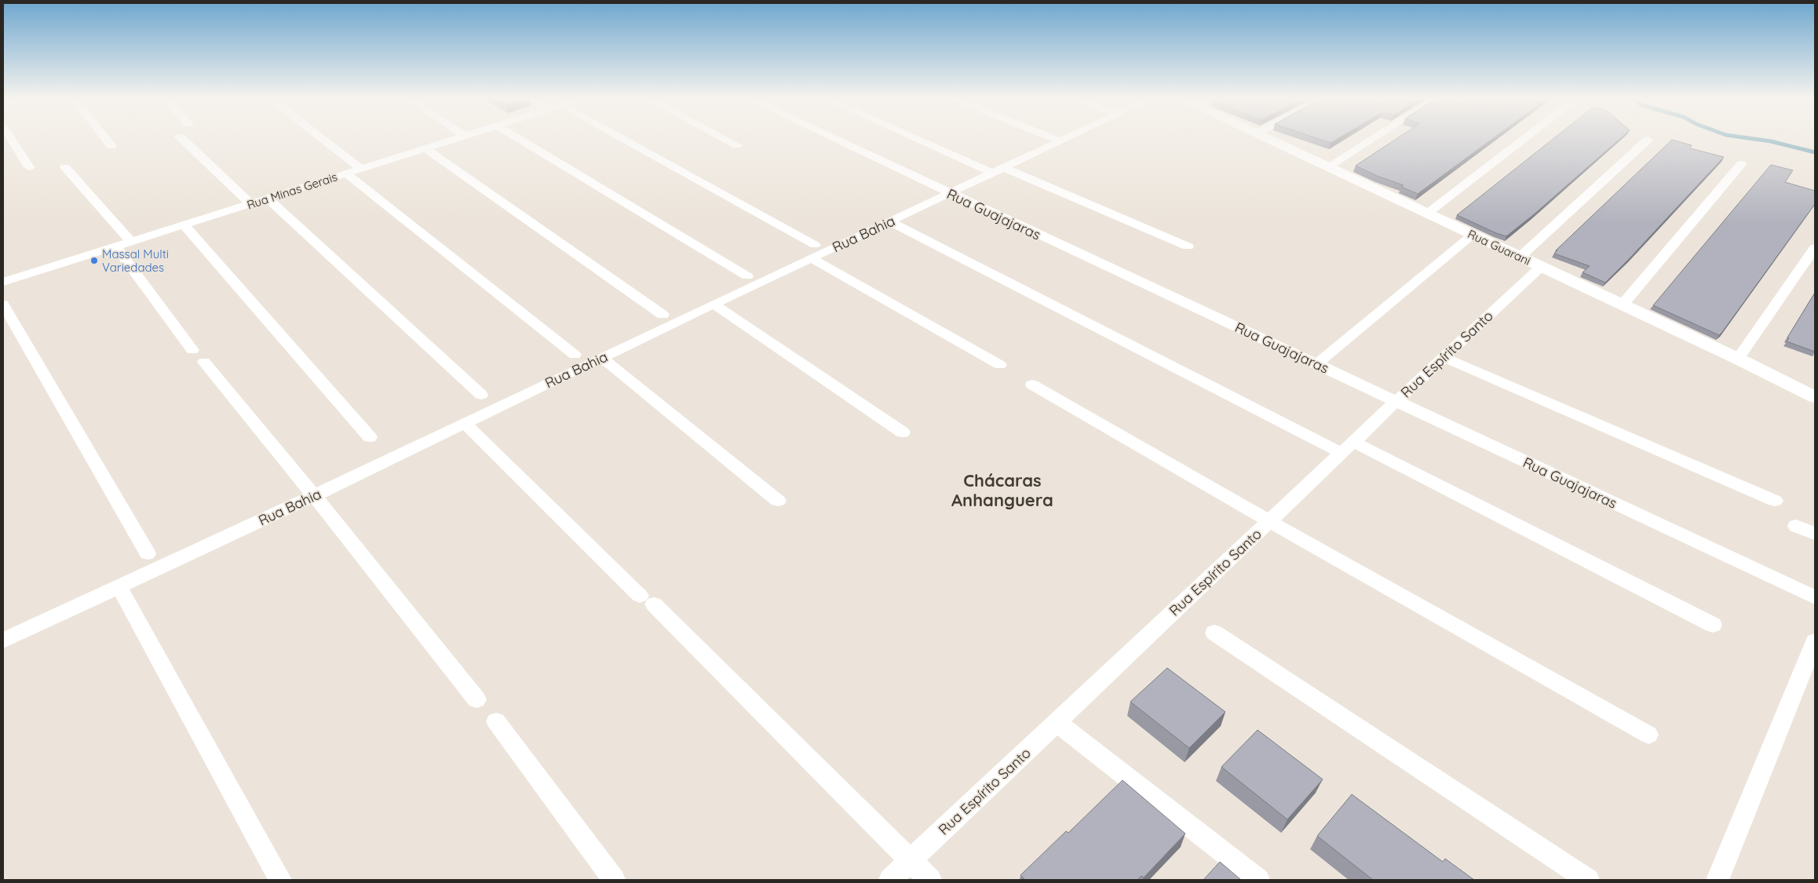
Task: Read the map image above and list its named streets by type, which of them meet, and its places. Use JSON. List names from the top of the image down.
{
  "streets": {
    "street": [
      "Rua Minas Gerais",
      "Rua Guajajaras",
      "Rua Bahia",
      "Rua Guarani",
      "Rua Espírito Santo"
    ]
  },
  "crossings": [
    ["Rua Guajajaras", "Rua Bahia"],
    ["Rua Guajajaras", "Rua Espírito Santo"],
    ["Rua Guarani", "Rua Espírito Santo"]
  ],
  "districts": ["Chácaras Anhanguera"],
  "places": ["Massal Multi Variedades"]
}
